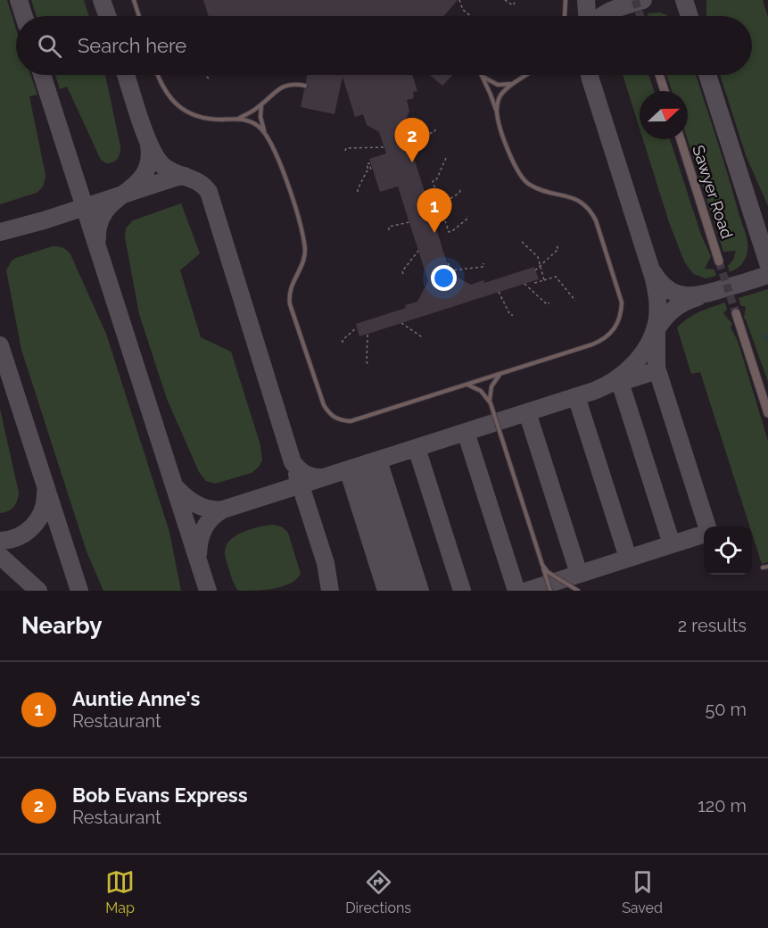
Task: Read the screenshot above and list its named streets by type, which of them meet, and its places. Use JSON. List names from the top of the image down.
{
  "streets": {
    "street": ["Sawyer Road"]
  },
  "north": "right",
  "page": {
    "search": "Search here",
    "pins": ["2", "1"],
    "heading": ["Nearby", "2 results"],
    "list": [
      {
        "mark": "1",
        "name": "Auntie Anne's",
        "note": "Restaurant",
        "value": "50 m"
      },
      {
        "mark": "2",
        "name": "Bob Evans Express",
        "note": "Restaurant",
        "value": "120 m"
      }
    ],
    "nav": ["Map", "Directions", "Saved"]
  }
}
